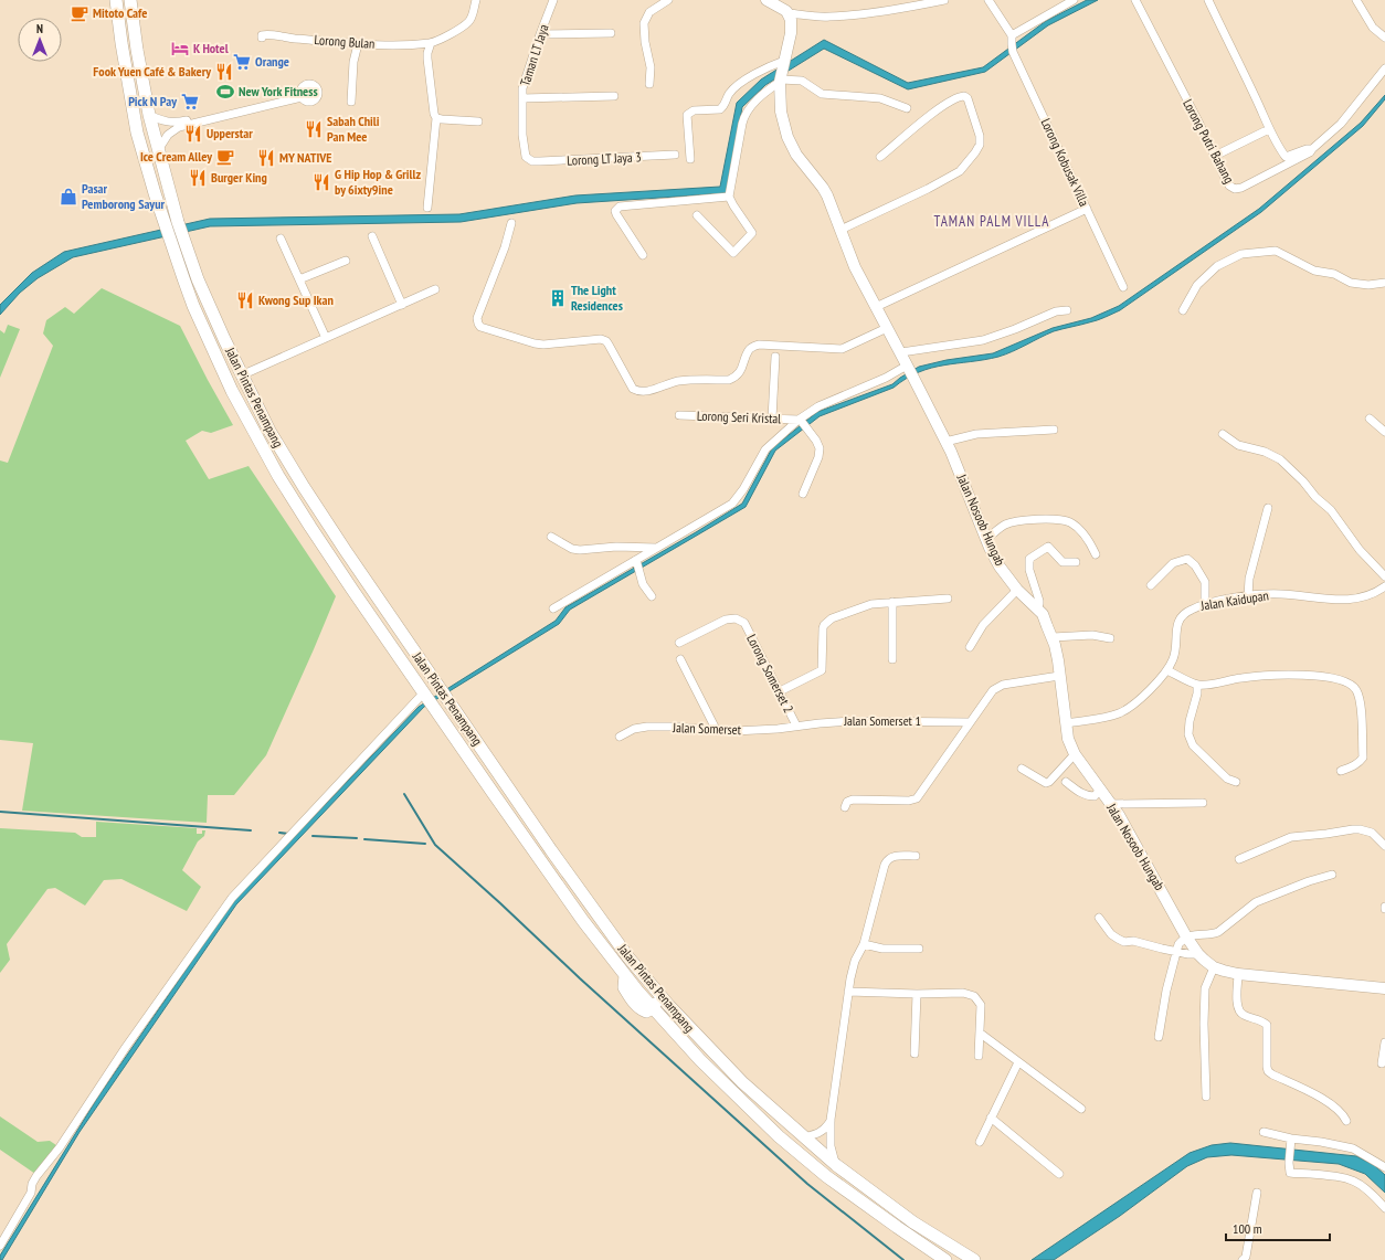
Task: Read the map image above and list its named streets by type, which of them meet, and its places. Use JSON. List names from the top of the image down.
{
  "streets": {
    "main road": ["Jalan Pintas Penampang", "Jalan Nosoob Hungab"],
    "street": [
      "Lorong Bulan",
      "Taman LT Jaya",
      "Lorong Putri Bahang",
      "Lorong LT Jaya 3",
      "Lorong Kobusak Villa",
      "Lorong Seri Kristal",
      "Jalan Kaidupan",
      "Lorong Somerset 2",
      "Jalan Somerset 1",
      "Jalan Somerset"
    ]
  },
  "crossings": [
    ["Taman LT Jaya", "Lorong LT Jaya 3"],
    ["Jalan Nosoob Hungab", "Jalan Kaidupan"],
    ["Lorong Somerset 2", "Jalan Somerset 1"],
    ["Lorong Somerset 2", "Jalan Somerset"],
    ["Jalan Somerset 1", "Jalan Somerset"]
  ],
  "districts": ["TAMAN PALM VILLA"],
  "places": {
    "cafe": ["Mitoto Cafe", "Ice Cream Alley"],
    "hotel": ["K Hotel"],
    "supermarket": ["Orange", "Pick N Pay"],
    "restaurant": [
      "Fook Yuen Café & Bakery",
      "Sabah Chili Pan Mee",
      "Upperstar",
      "MY NATIVE",
      "Burger King",
      "G Hip Hop & Grillz by 6ixty9ine",
      "Kwong Sup Ikan"
    ],
    "sports": ["New York Fitness"],
    "shop": ["Pasar Pemborong Sayur"],
    "building": ["The Light Residences"]
  },
  "scale_bar": "100 m",
  "north": "top"
}
